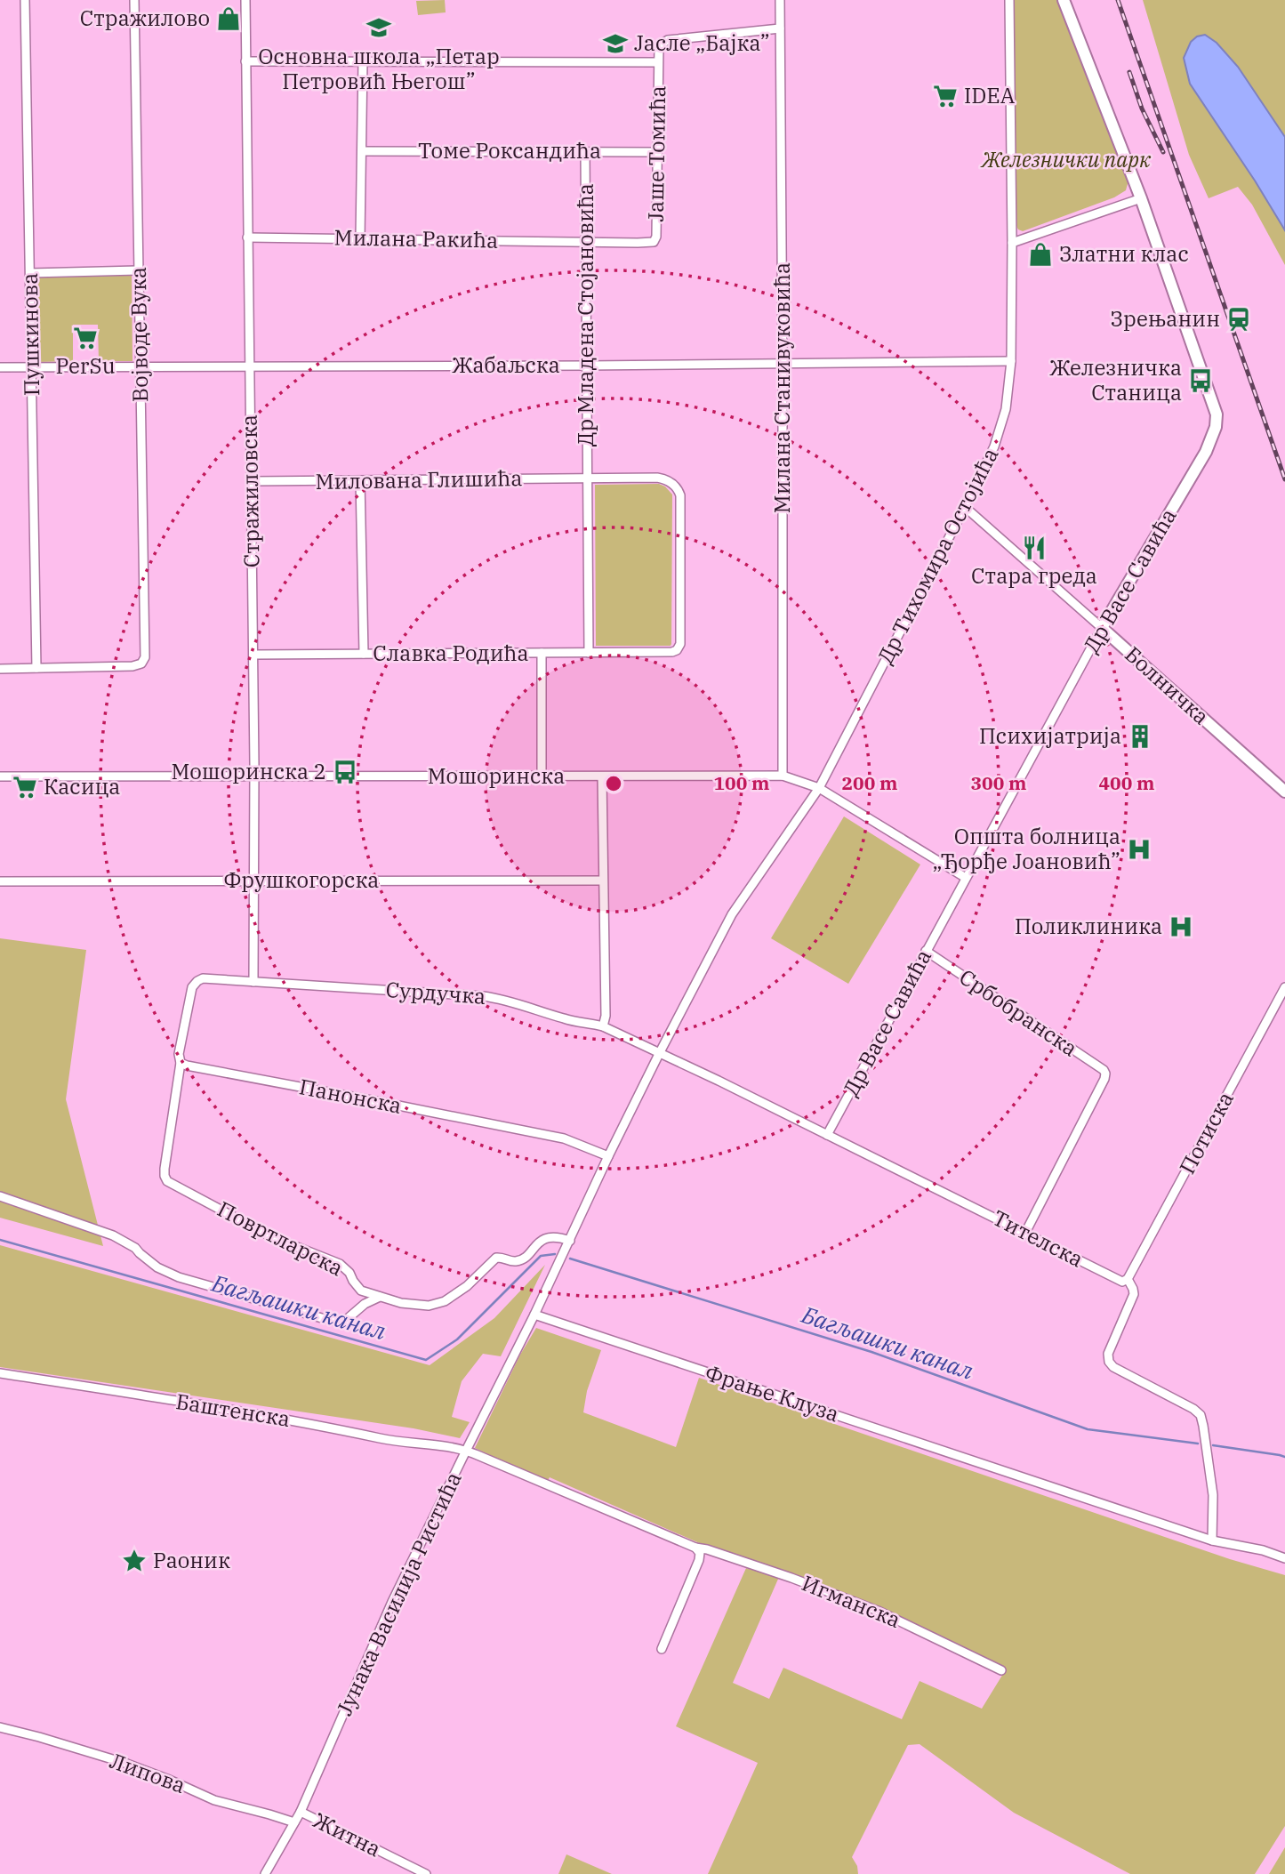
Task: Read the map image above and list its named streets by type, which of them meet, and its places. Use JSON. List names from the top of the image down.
{
  "streets": {
    "street": [
      "Томе Роксандића",
      "Јаше Томића",
      "Милана Ракића",
      "Др Младена Стојановића",
      "Пушкинова",
      "Војводе Вука",
      "Жабаљска",
      "Милана Станивуковића",
      "Милована Глишића",
      "Стражиловска",
      "Др Тихомира Остојића",
      "Др Васе Савића",
      "Славка Родића",
      "Болничка",
      "Мошоринска",
      "Фрушкогорска",
      "Сурдучка",
      "Србобранска",
      "Панонска",
      "Потиска",
      "Повртларска",
      "Тителска",
      "Фрање Клуза",
      "Баштенска",
      "Јунака Василија Ристића",
      "Игманска",
      "Липова",
      "Житна"
    ]
  },
  "crossings": [
    ["Томе Роксандића", "Јаше Томића"],
    ["Томе Роксандића", "Др Младена Стојановића"],
    ["Јаше Томића", "Милана Ракића"],
    ["Јаше Томића", "Др Младена Стојановића"],
    ["Јаше Томића", "Милана Станивуковића"],
    ["Милана Ракића", "Др Младена Стојановића"],
    ["Милана Ракића", "Стражиловска"],
    ["Др Младена Стојановића", "Жабаљска"],
    ["Др Младена Стојановића", "Милована Глишића"],
    ["Др Младена Стојановића", "Славка Родића"],
    ["Пушкинова", "Војводе Вука"],
    ["Пушкинова", "Жабаљска"],
    ["Војводе Вука", "Жабаљска"],
    ["Жабаљска", "Милана Станивуковића"],
    ["Жабаљска", "Стражиловска"],
    ["Жабаљска", "Др Тихомира Остојића"],
    ["Милана Станивуковића", "Мошоринска"],
    ["Милована Глишића", "Стражиловска"],
    ["Стражиловска", "Славка Родића"],
    ["Стражиловска", "Мошоринска"],
    ["Стражиловска", "Фрушкогорска"],
    ["Стражиловска", "Сурдучка"],
    ["Др Тихомира Остојића", "Болничка"],
    ["Др Тихомира Остојића", "Мошоринска"],
    ["Др Тихомира Остојића", "Сурдучка"],
    ["Др Тихомира Остојића", "Тителска"],
    ["Др Васе Савића", "Болничка"],
    ["Др Васе Савића", "Мошоринска"],
    ["Др Васе Савића", "Србобранска"],
    ["Др Васе Савића", "Тителска"],
    ["Сурдучка", "Панонска"],
    ["Сурдучка", "Повртларска"],
    ["Сурдучка", "Тителска"],
    ["Србобранска", "Тителска"],
    ["Панонска", "Повртларска"],
    ["Потиска", "Тителска"],
    ["Фрање Клуза", "Јунака Василија Ристића"],
    ["Баштенска", "Јунака Василија Ристића"],
    ["Баштенска", "Игманска"],
    ["Јунака Василија Ристића", "Игманска"],
    ["Јунака Василија Ристића", "Липова"],
    ["Јунака Василија Ристића", "Житна"]
  ],
  "water": ["Багљашки канал"],
  "parks": ["Железнички парк"],
  "places": {
    "shop": ["Стражилово", "Златни клас"],
    "school or university": ["Основна школа „Петар Петровић Његош”", "Јасле „Бајка”"],
    "supermarket": ["IDEA", "PerSu", "Касица"],
    "station": ["Зрењанин"],
    "bus stop": ["Железничка Станица", "Мошоринска 2"],
    "restaurant": ["Стара греда"],
    "building": ["Психијатрија"],
    "hospital": ["Општа болница „Ђорђе Јоановић”", "Поликлиника"],
    "place": ["Раоник"]
  },
  "rings": [
    "100 m",
    "200 m",
    "300 m",
    "400 m"
  ]
}
